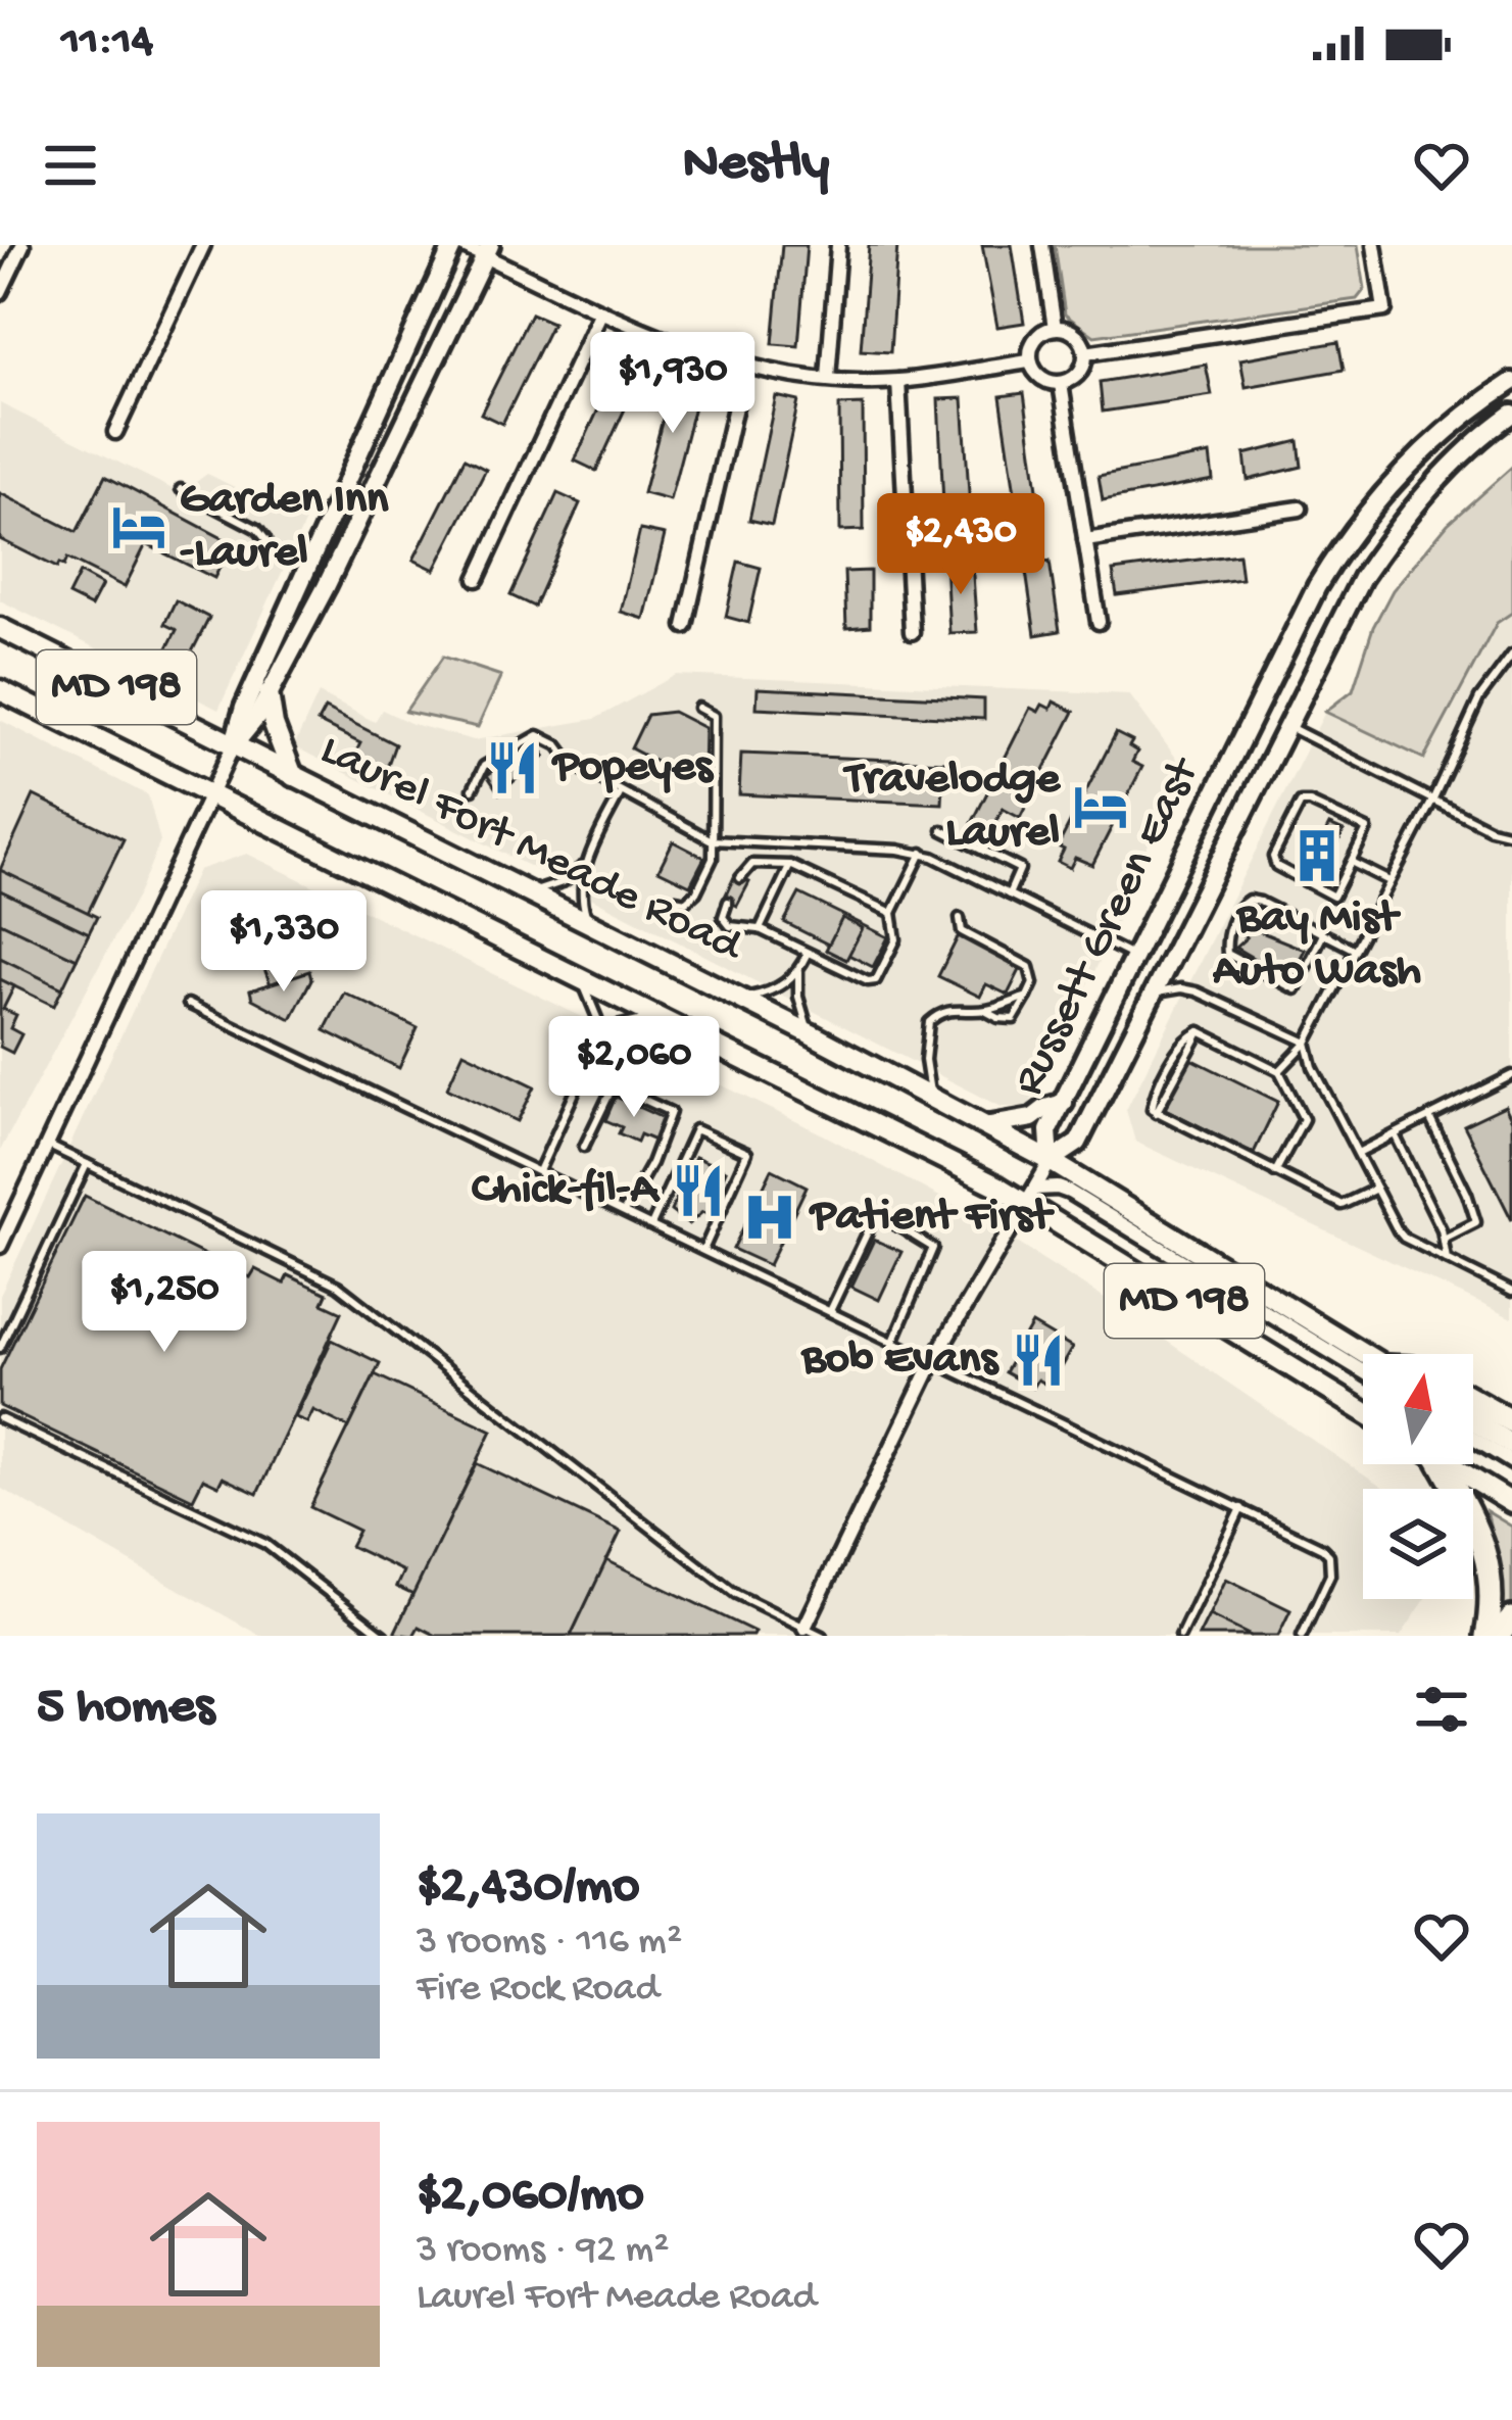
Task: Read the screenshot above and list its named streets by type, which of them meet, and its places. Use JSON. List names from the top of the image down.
{
  "streets": {
    "main road": ["MD 198", "Laurel Fort Meade Road"],
    "street": ["Russett Green East"]
  },
  "crossings": [
    ["Laurel Fort Meade Road", "Russett Green East"]
  ],
  "places": {
    "hotel": ["Garden Inn -Laurel", "Travelodge Laurel"],
    "restaurant": ["Popeyes", "Chick-fil-A", "Bob Evans"],
    "building": ["Bay Mist Auto Wash"],
    "hospital": ["Patient First"]
  },
  "north": "top",
  "page": {
    "status": "11:14",
    "header": "Nestly",
    "price": [
      "$1,930",
      "$2,430",
      "$1,330",
      "$2,060",
      "$1,250"
    ],
    "heading": "5 homes",
    "list": [
      {
        "name": "$2,430/mo",
        "note": "3 rooms · 116 m² · Fire Rock Road"
      },
      {
        "name": "$2,060/mo",
        "note": "3 rooms · 92 m² · Laurel Fort Meade Road"
      }
    ]
  }
}
